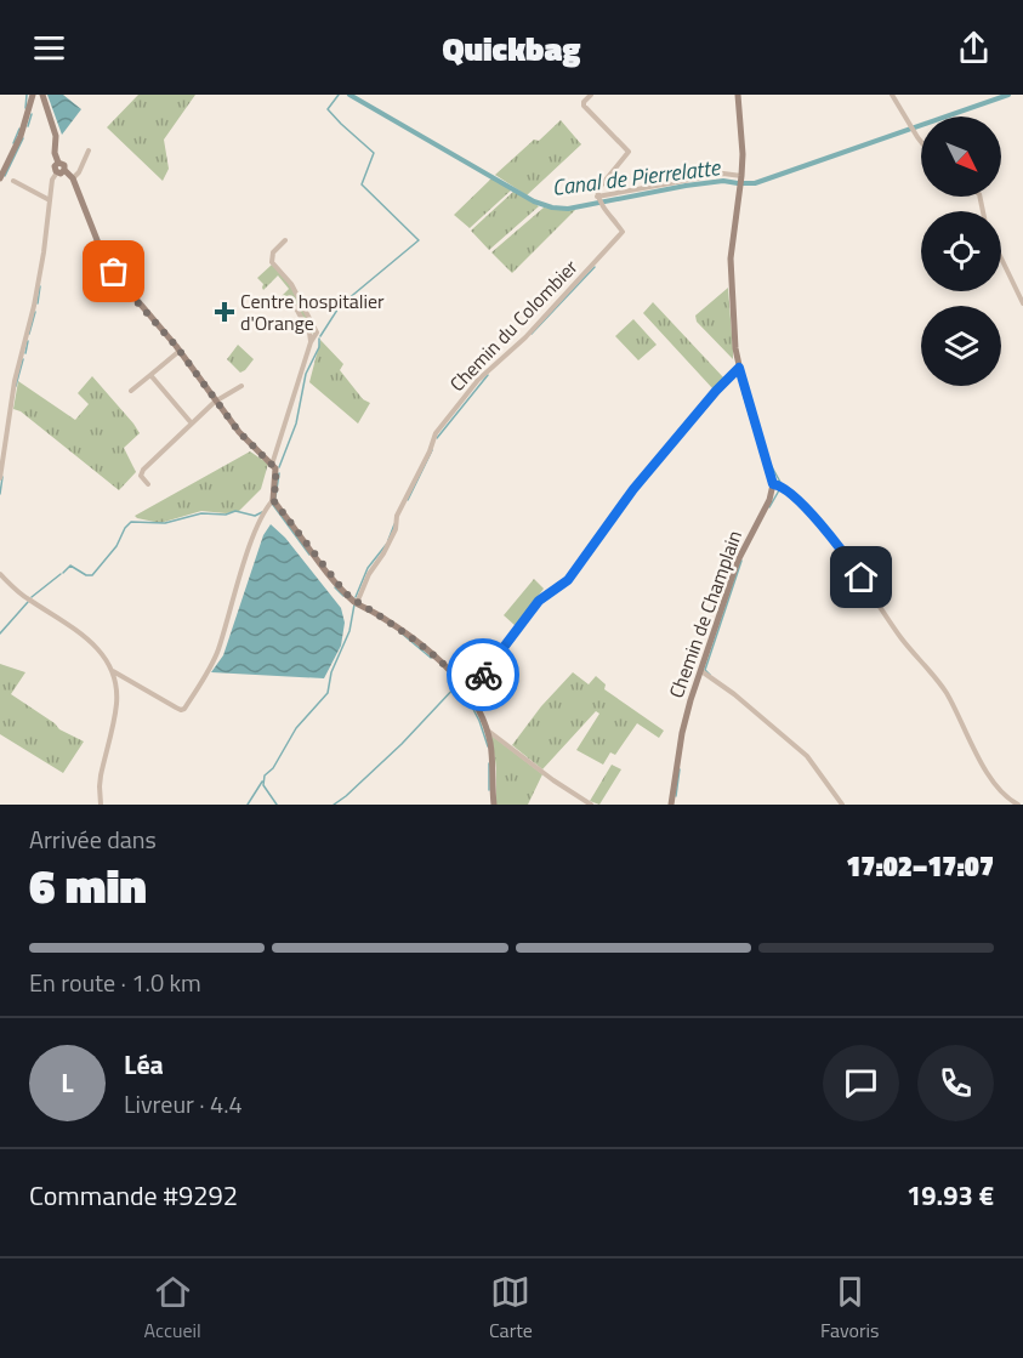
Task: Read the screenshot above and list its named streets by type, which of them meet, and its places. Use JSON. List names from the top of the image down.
{
  "streets": {
    "street": ["Chemin du Colombier", "Chemin de Champlain"]
  },
  "water": ["Canal de Pierrelatte"],
  "places": {
    "health": ["Centre hospitalier d'Orange"]
  },
  "north": "bottom right",
  "page": {
    "header": "Quickbag",
    "heading": ["6 min", "Arrivée dans", "17:02–17:07"],
    "panel": [
      "Léa",
      "Livreur · 4.4",
      "Commande #9292",
      "19.93 €"
    ],
    "bar": "En route · 1.0 km",
    "round": "L",
    "tabs": ["Accueil", "Carte", "Favoris"]
  }
}
